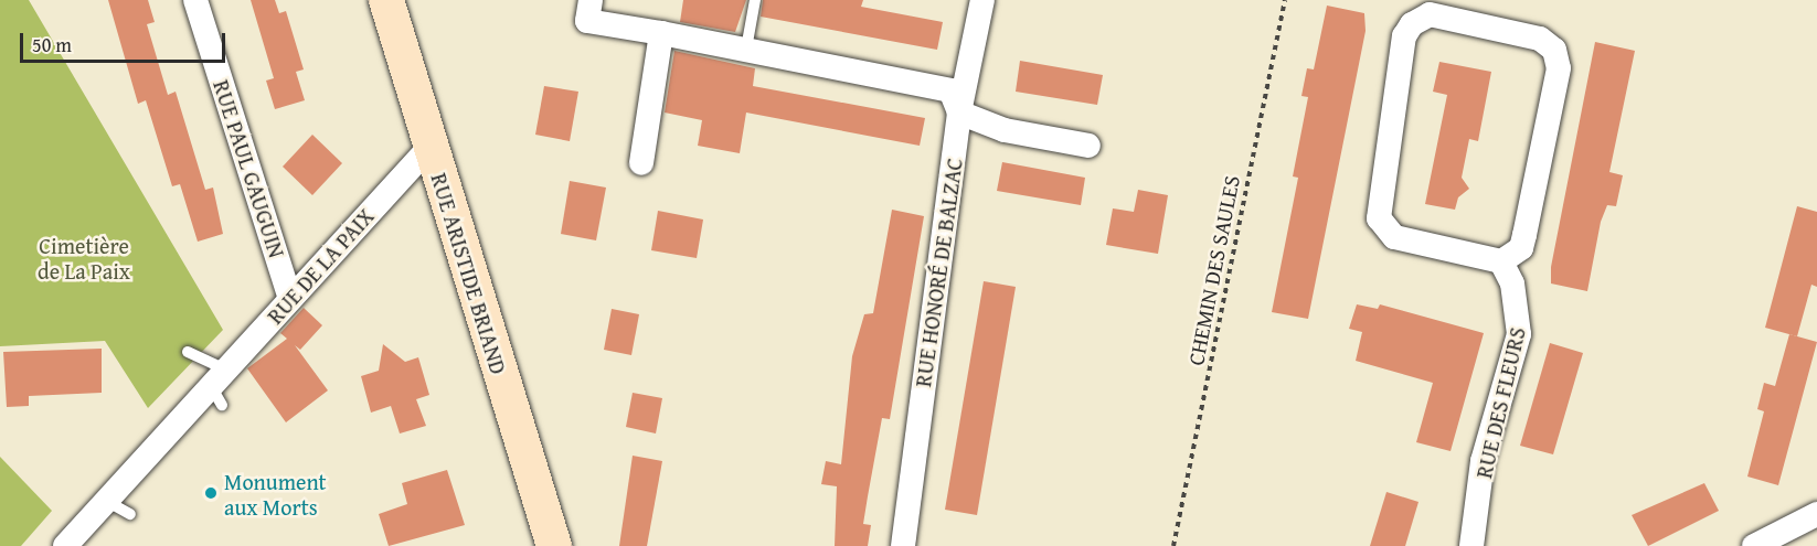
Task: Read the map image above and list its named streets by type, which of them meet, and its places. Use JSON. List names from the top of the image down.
{
  "streets": {
    "main road": ["RUE ARISTIDE BRIAND"],
    "street": [
      "RUE PAUL GAUGUIN",
      "RUE DE LA PAIX",
      "RUE HONORÉ DE BALZAC",
      "RUE DES FLEURS"
    ],
    "path": ["CHEMIN DES SAULES"]
  },
  "crossings": [
    ["RUE PAUL GAUGUIN", "RUE DE LA PAIX"],
    ["RUE DE LA PAIX", "RUE ARISTIDE BRIAND"]
  ],
  "parks": ["Cimetière de La Paix"],
  "places": ["Monument aux Morts"],
  "scale_bar": "50 m"
}
